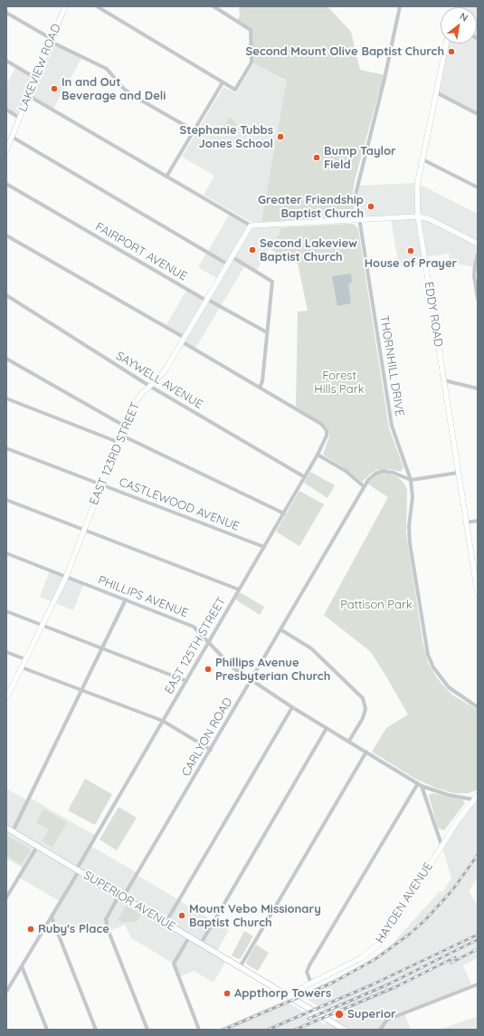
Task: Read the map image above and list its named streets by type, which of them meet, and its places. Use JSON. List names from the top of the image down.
{
  "streets": {
    "main road": ["SUPERIOR AVENUE"],
    "street": [
      "LAKEVIEW ROAD",
      "FAIRPORT AVENUE",
      "EDDY ROAD",
      "THORNHILL DRIVE",
      "SAYWELL AVENUE",
      "EAST 123RD STREET",
      "CASTLEWOOD AVENUE",
      "PHILLIPS AVENUE",
      "EAST 125TH STREET",
      "CARLYON ROAD",
      "HAYDEN AVENUE"
    ]
  },
  "crossings": [
    ["FAIRPORT AVENUE", "EAST 123RD STREET"],
    ["THORNHILL DRIVE", "CARLYON ROAD"],
    ["SAYWELL AVENUE", "EAST 123RD STREET"],
    ["SAYWELL AVENUE", "EAST 125TH STREET"],
    ["EAST 123RD STREET", "CASTLEWOOD AVENUE"],
    ["EAST 123RD STREET", "PHILLIPS AVENUE"],
    ["CASTLEWOOD AVENUE", "EAST 125TH STREET"],
    ["PHILLIPS AVENUE", "EAST 125TH STREET"],
    ["PHILLIPS AVENUE", "CARLYON ROAD"],
    ["PHILLIPS AVENUE", "HAYDEN AVENUE"],
    ["EAST 125TH STREET", "SUPERIOR AVENUE"],
    ["CARLYON ROAD", "SUPERIOR AVENUE"],
    ["SUPERIOR AVENUE", "HAYDEN AVENUE"]
  ],
  "parks": ["Forest Hills Park", "Pattison Park"],
  "places": [
    "Second Mount Olive Baptist Church",
    "In and Out Beverage and Deli",
    "Stephanie Tubbs Jones School",
    "Bump Taylor Field",
    "Greater Friendship Baptist Church",
    "Second Lakeview Baptist Church",
    "House of Prayer",
    "Phillips Avenue Presbyterian Church",
    "Mount Vebo Missionary Baptist Church",
    "Ruby's Place",
    "Appthorp Towers",
    "Superior"
  ],
  "north": "top right"
}
